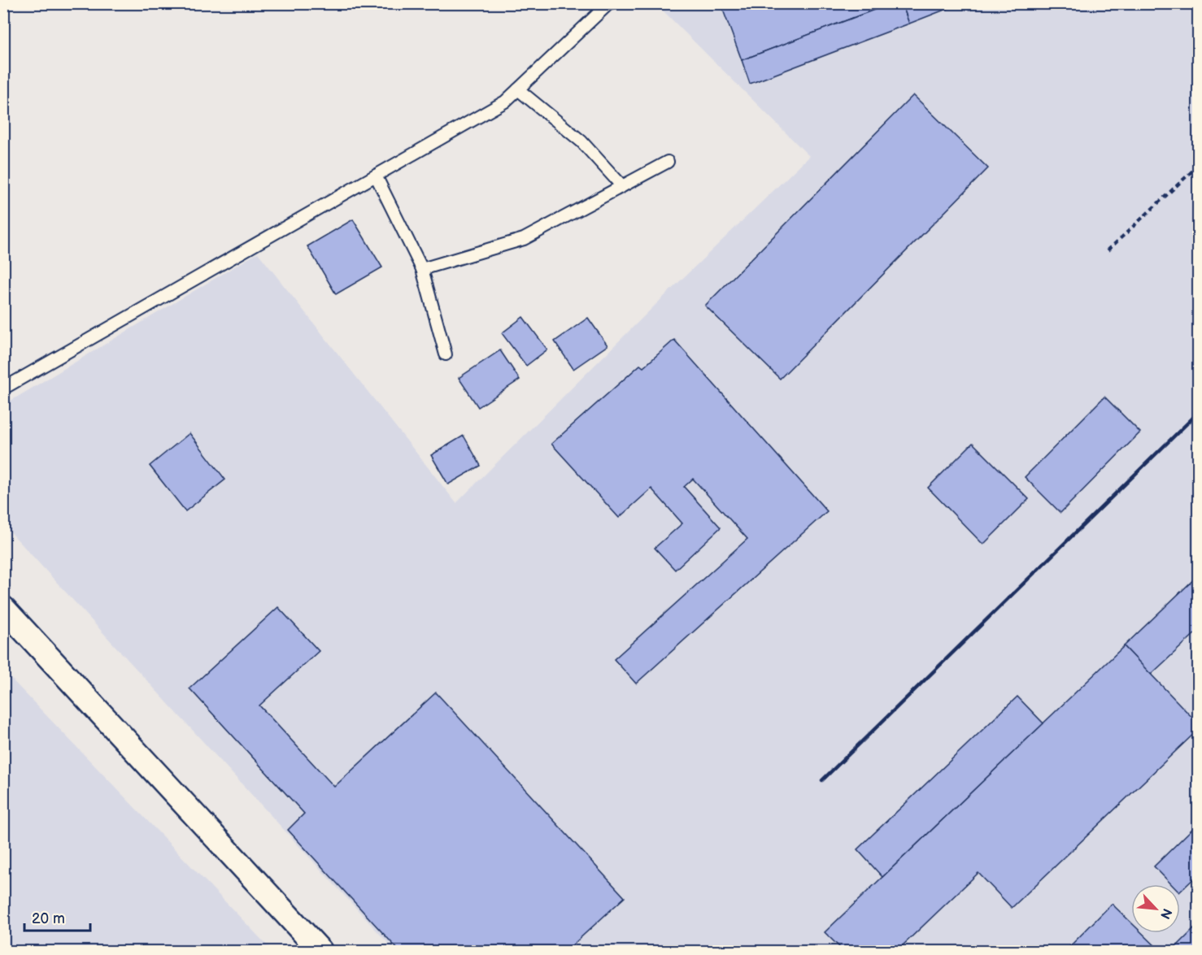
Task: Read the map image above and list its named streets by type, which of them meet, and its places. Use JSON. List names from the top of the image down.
{
  "scale_bar": "20 m",
  "north": "bottom right"
}
